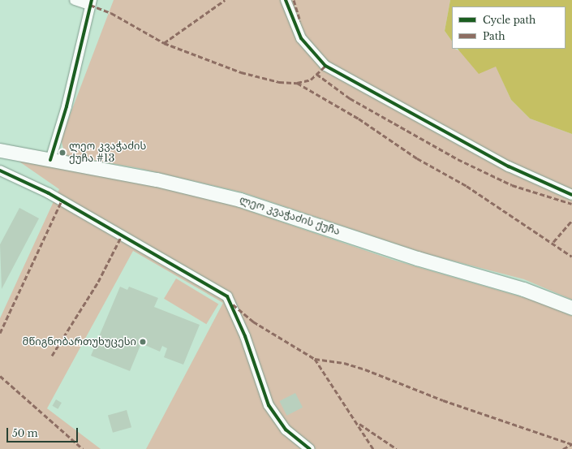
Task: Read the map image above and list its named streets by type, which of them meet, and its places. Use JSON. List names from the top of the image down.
{
  "streets": {
    "main road": ["ლეო კვაჭაძის ქუჩა"]
  },
  "places": ["ლეო კვაჭაძის ქუჩა #13", "მწიგნობართუხუცესი"],
  "legend": ["Cycle path", "Path"],
  "scale_bar": "50 m"
}
